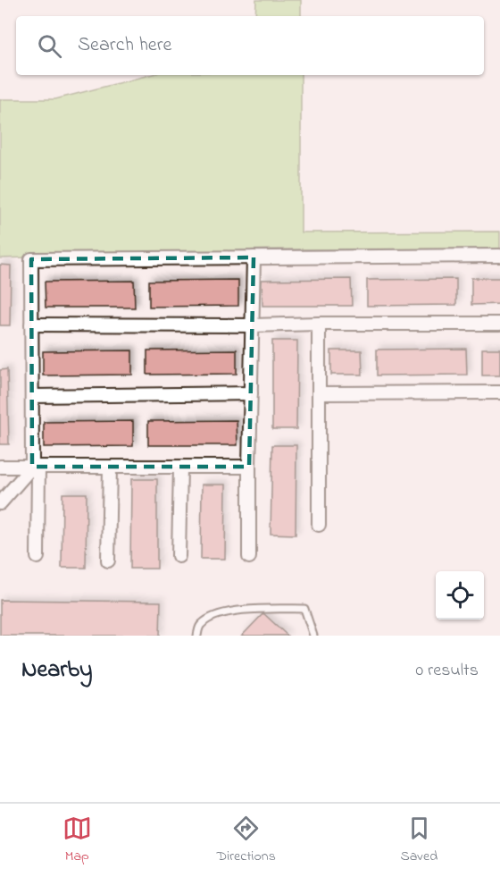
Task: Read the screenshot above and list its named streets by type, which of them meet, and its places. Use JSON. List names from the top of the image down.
{
  "page": {
    "search": "Search here",
    "heading": ["Nearby", "0 results"],
    "nav": ["Map", "Directions", "Saved"]
  }
}
